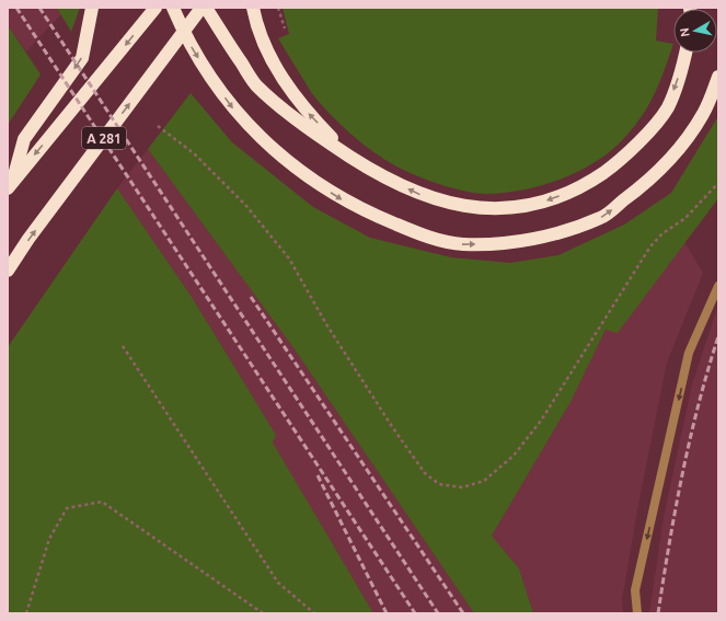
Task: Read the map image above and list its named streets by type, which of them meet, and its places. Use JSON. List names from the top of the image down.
{
  "streets": {
    "highway": ["A 281"]
  },
  "north": "left"
}
